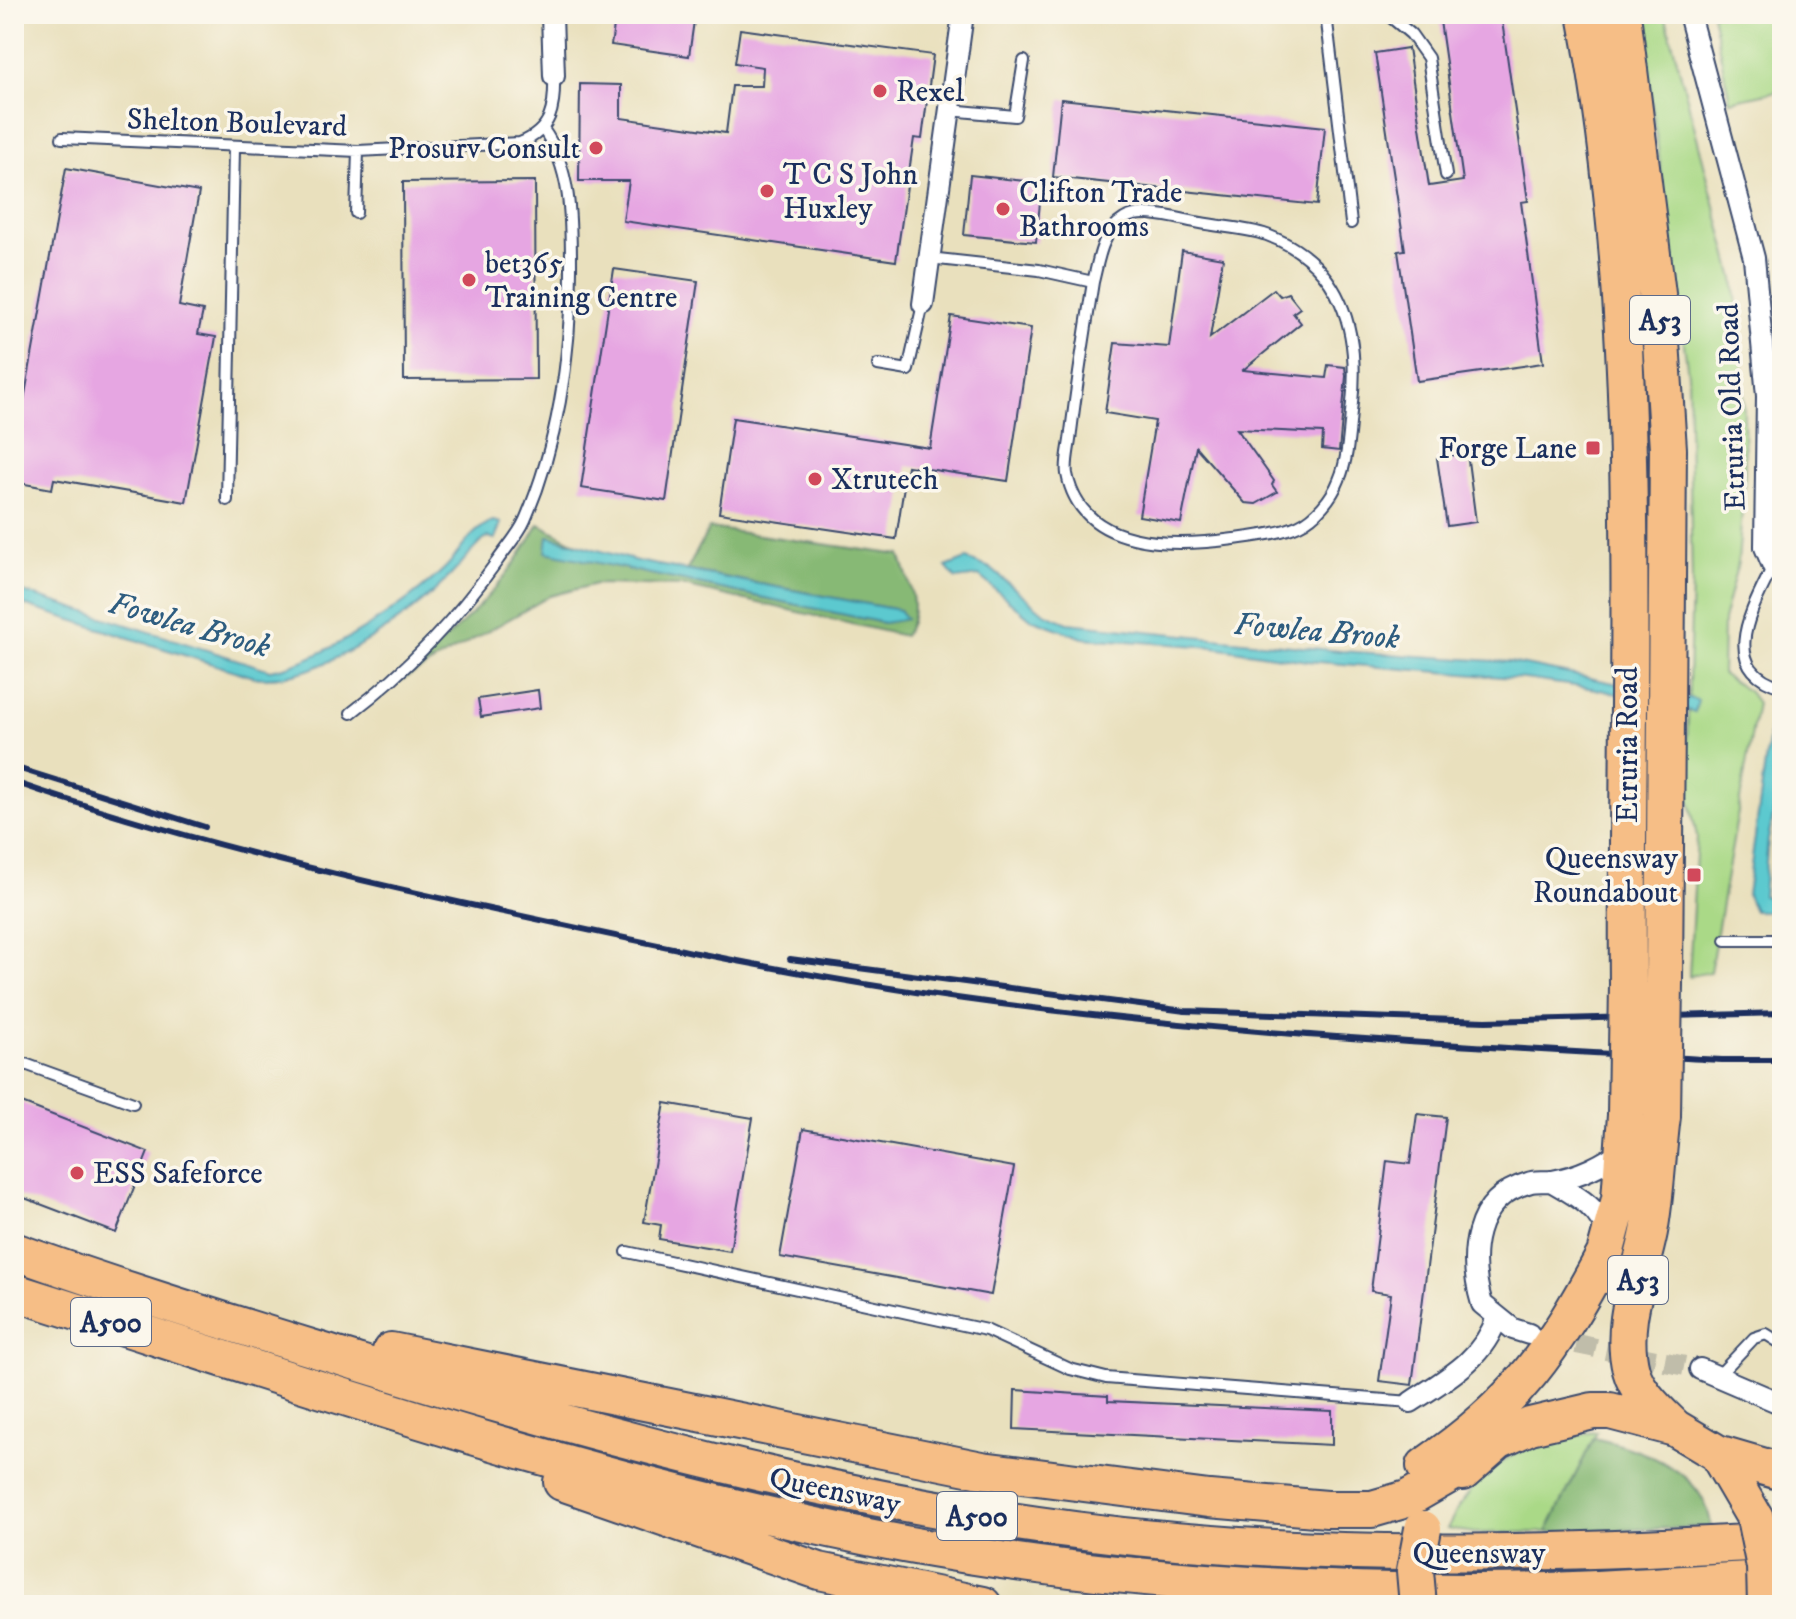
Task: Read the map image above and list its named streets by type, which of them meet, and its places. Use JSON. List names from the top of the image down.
{
  "streets": {
    "highway": [
      "A53",
      "Etruria Road",
      "A500",
      "Queensway"
    ],
    "street": ["Etruria Old Road"],
    "lane": ["Shelton Boulevard"]
  },
  "crossings": [
    ["A53", "Etruria Road"]
  ],
  "water": ["Fowlea Brook"],
  "places": {
    "other": [
      "Rexel",
      "Prosurv Consult",
      "T C S John Huxley",
      "Clifton Trade Bathrooms",
      "bet365 Training Centre",
      "Xtrutech",
      "ESS Safeforce"
    ],
    "transit": ["Forge Lane", "Queensway Roundabout"]
  }
}
